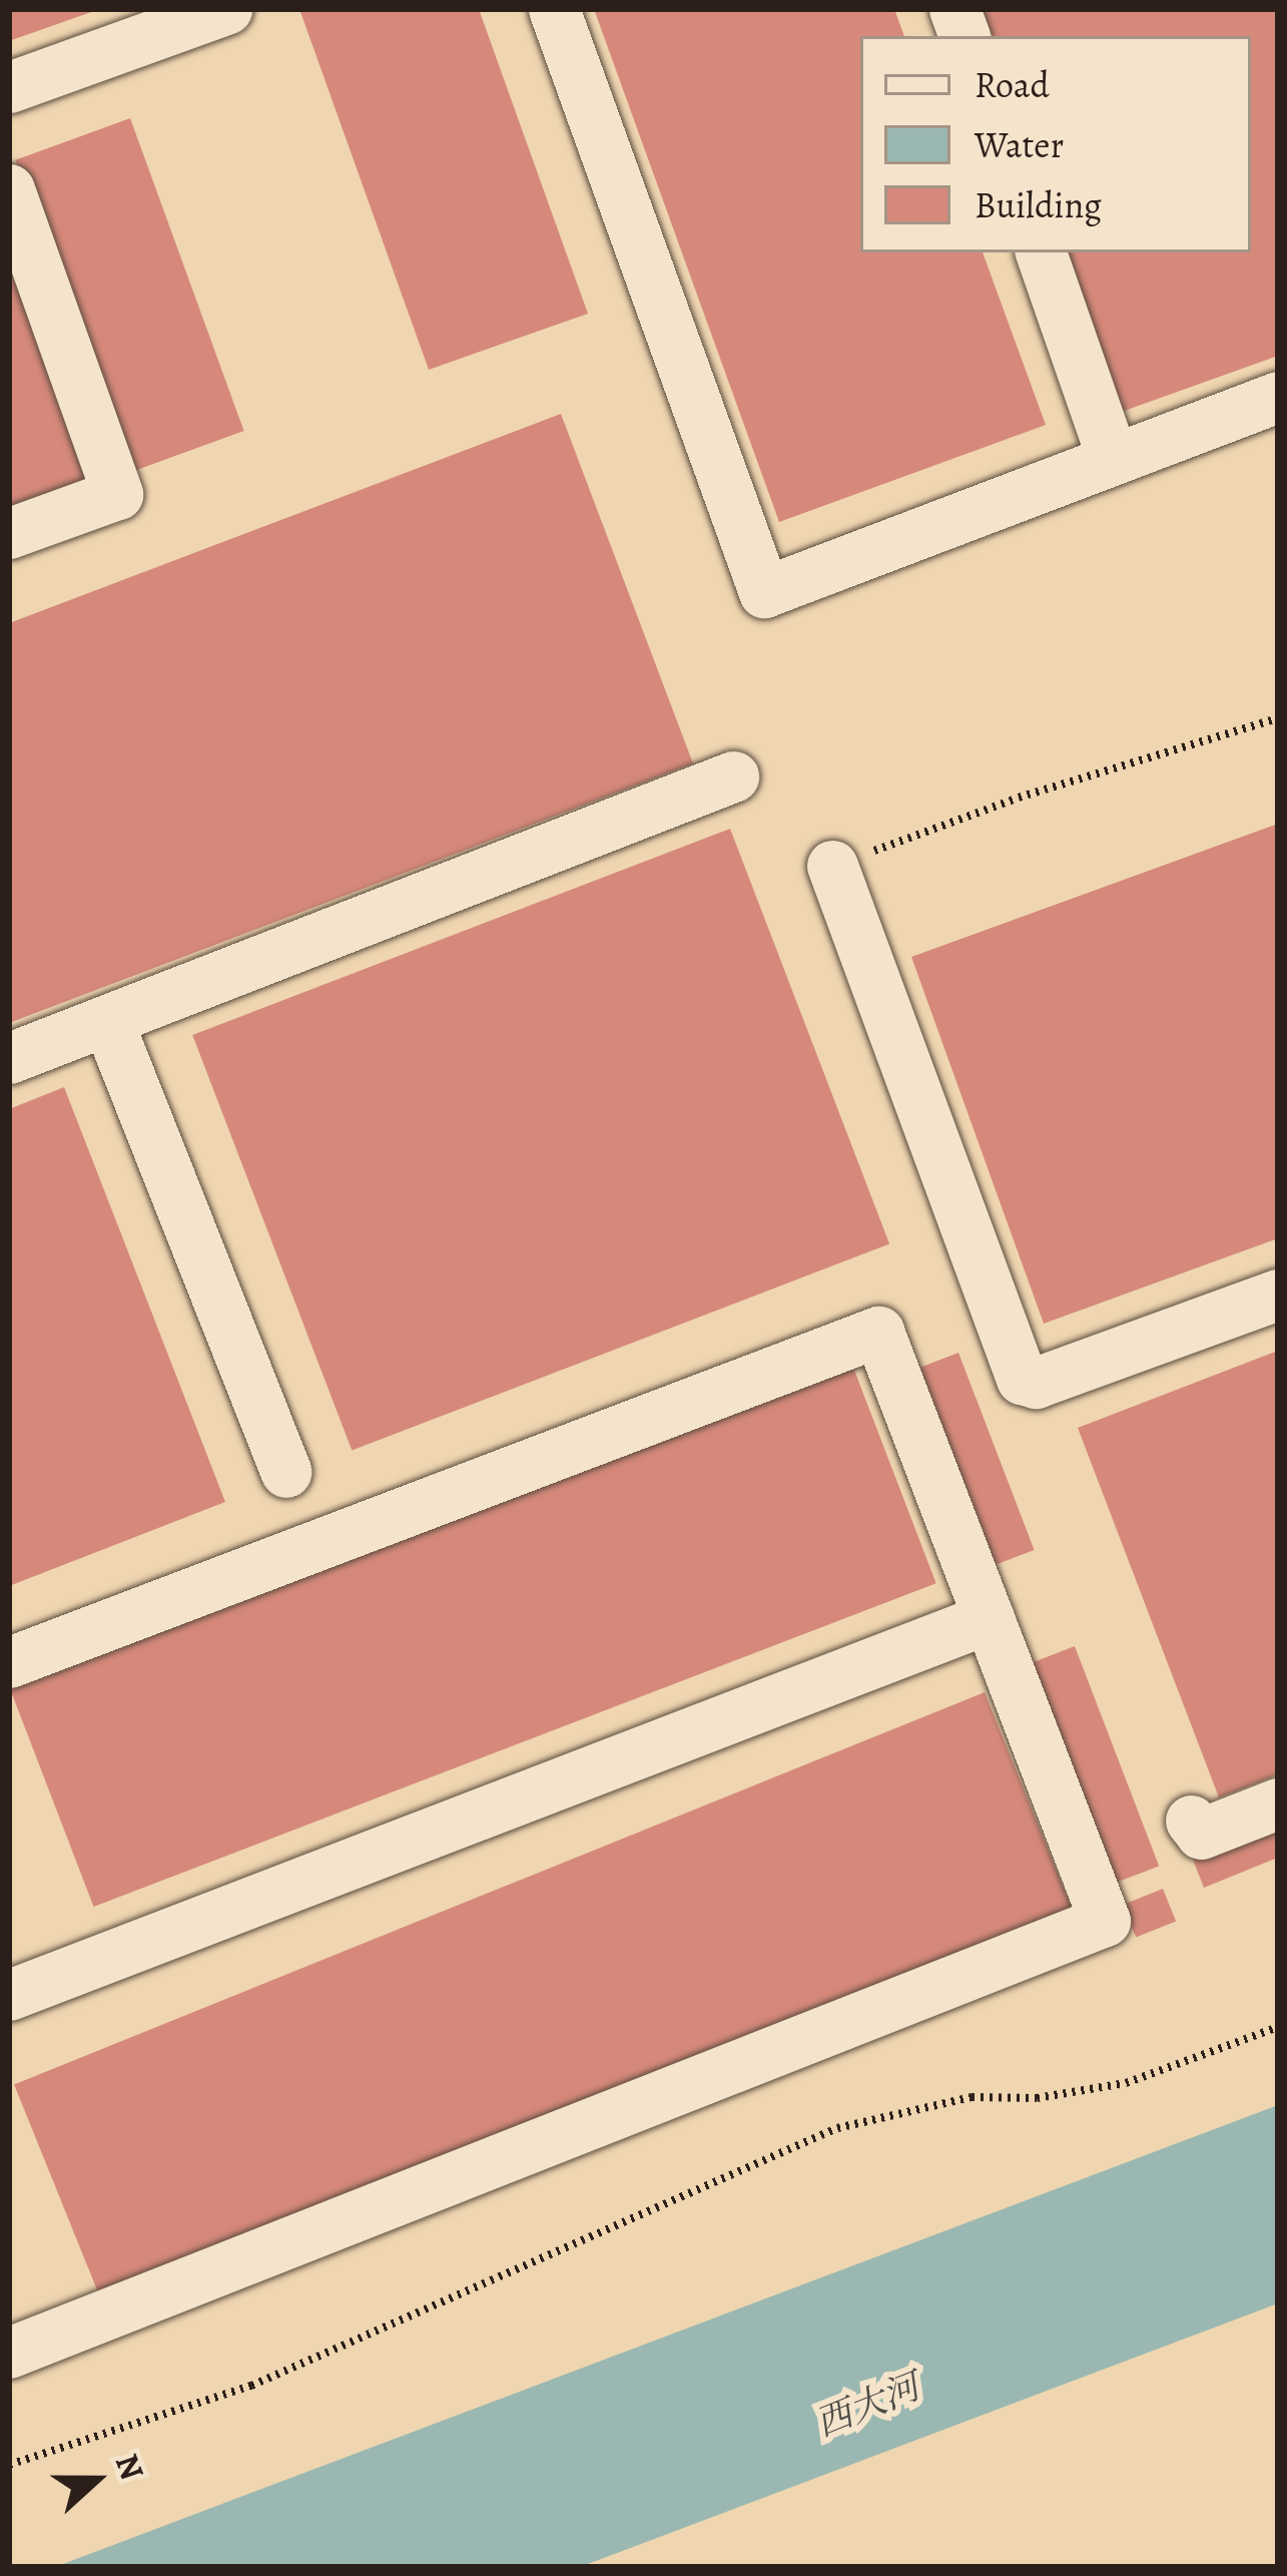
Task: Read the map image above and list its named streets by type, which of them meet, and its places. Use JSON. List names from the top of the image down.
{
  "water": ["西大河"],
  "legend": ["Road", "Water", "Building"],
  "north": "right"
}
